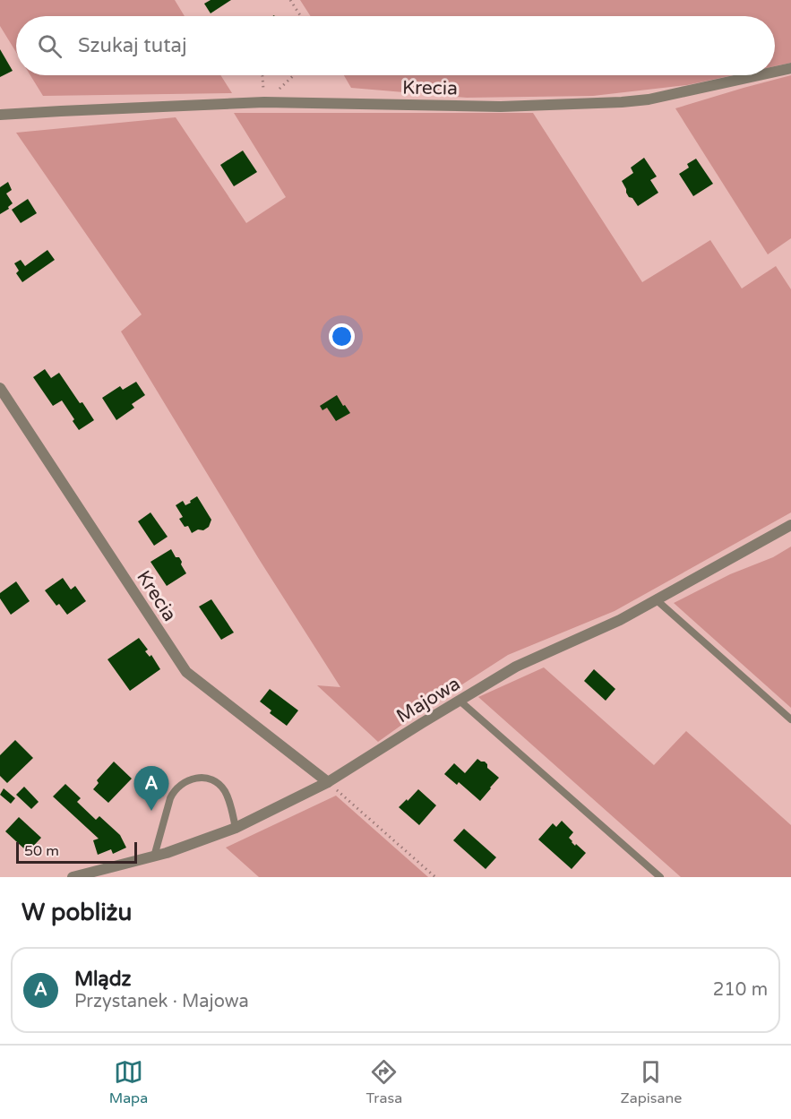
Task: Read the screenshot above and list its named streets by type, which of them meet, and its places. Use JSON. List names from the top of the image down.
{
  "streets": {
    "street": ["Krecia", "Majowa"]
  },
  "crossings": [
    ["Krecia", "Majowa"]
  ],
  "scale_bar": "50 m",
  "page": {
    "search": "Szukaj tutaj",
    "pins": "A",
    "scale": "50 m",
    "heading": "W pobliżu",
    "list": [
      {
        "mark": "A",
        "name": "Mlądz",
        "note": "Przystanek · Majowa",
        "value": "210 m"
      }
    ],
    "nav": ["Mapa", "Trasa", "Zapisane"]
  }
}
